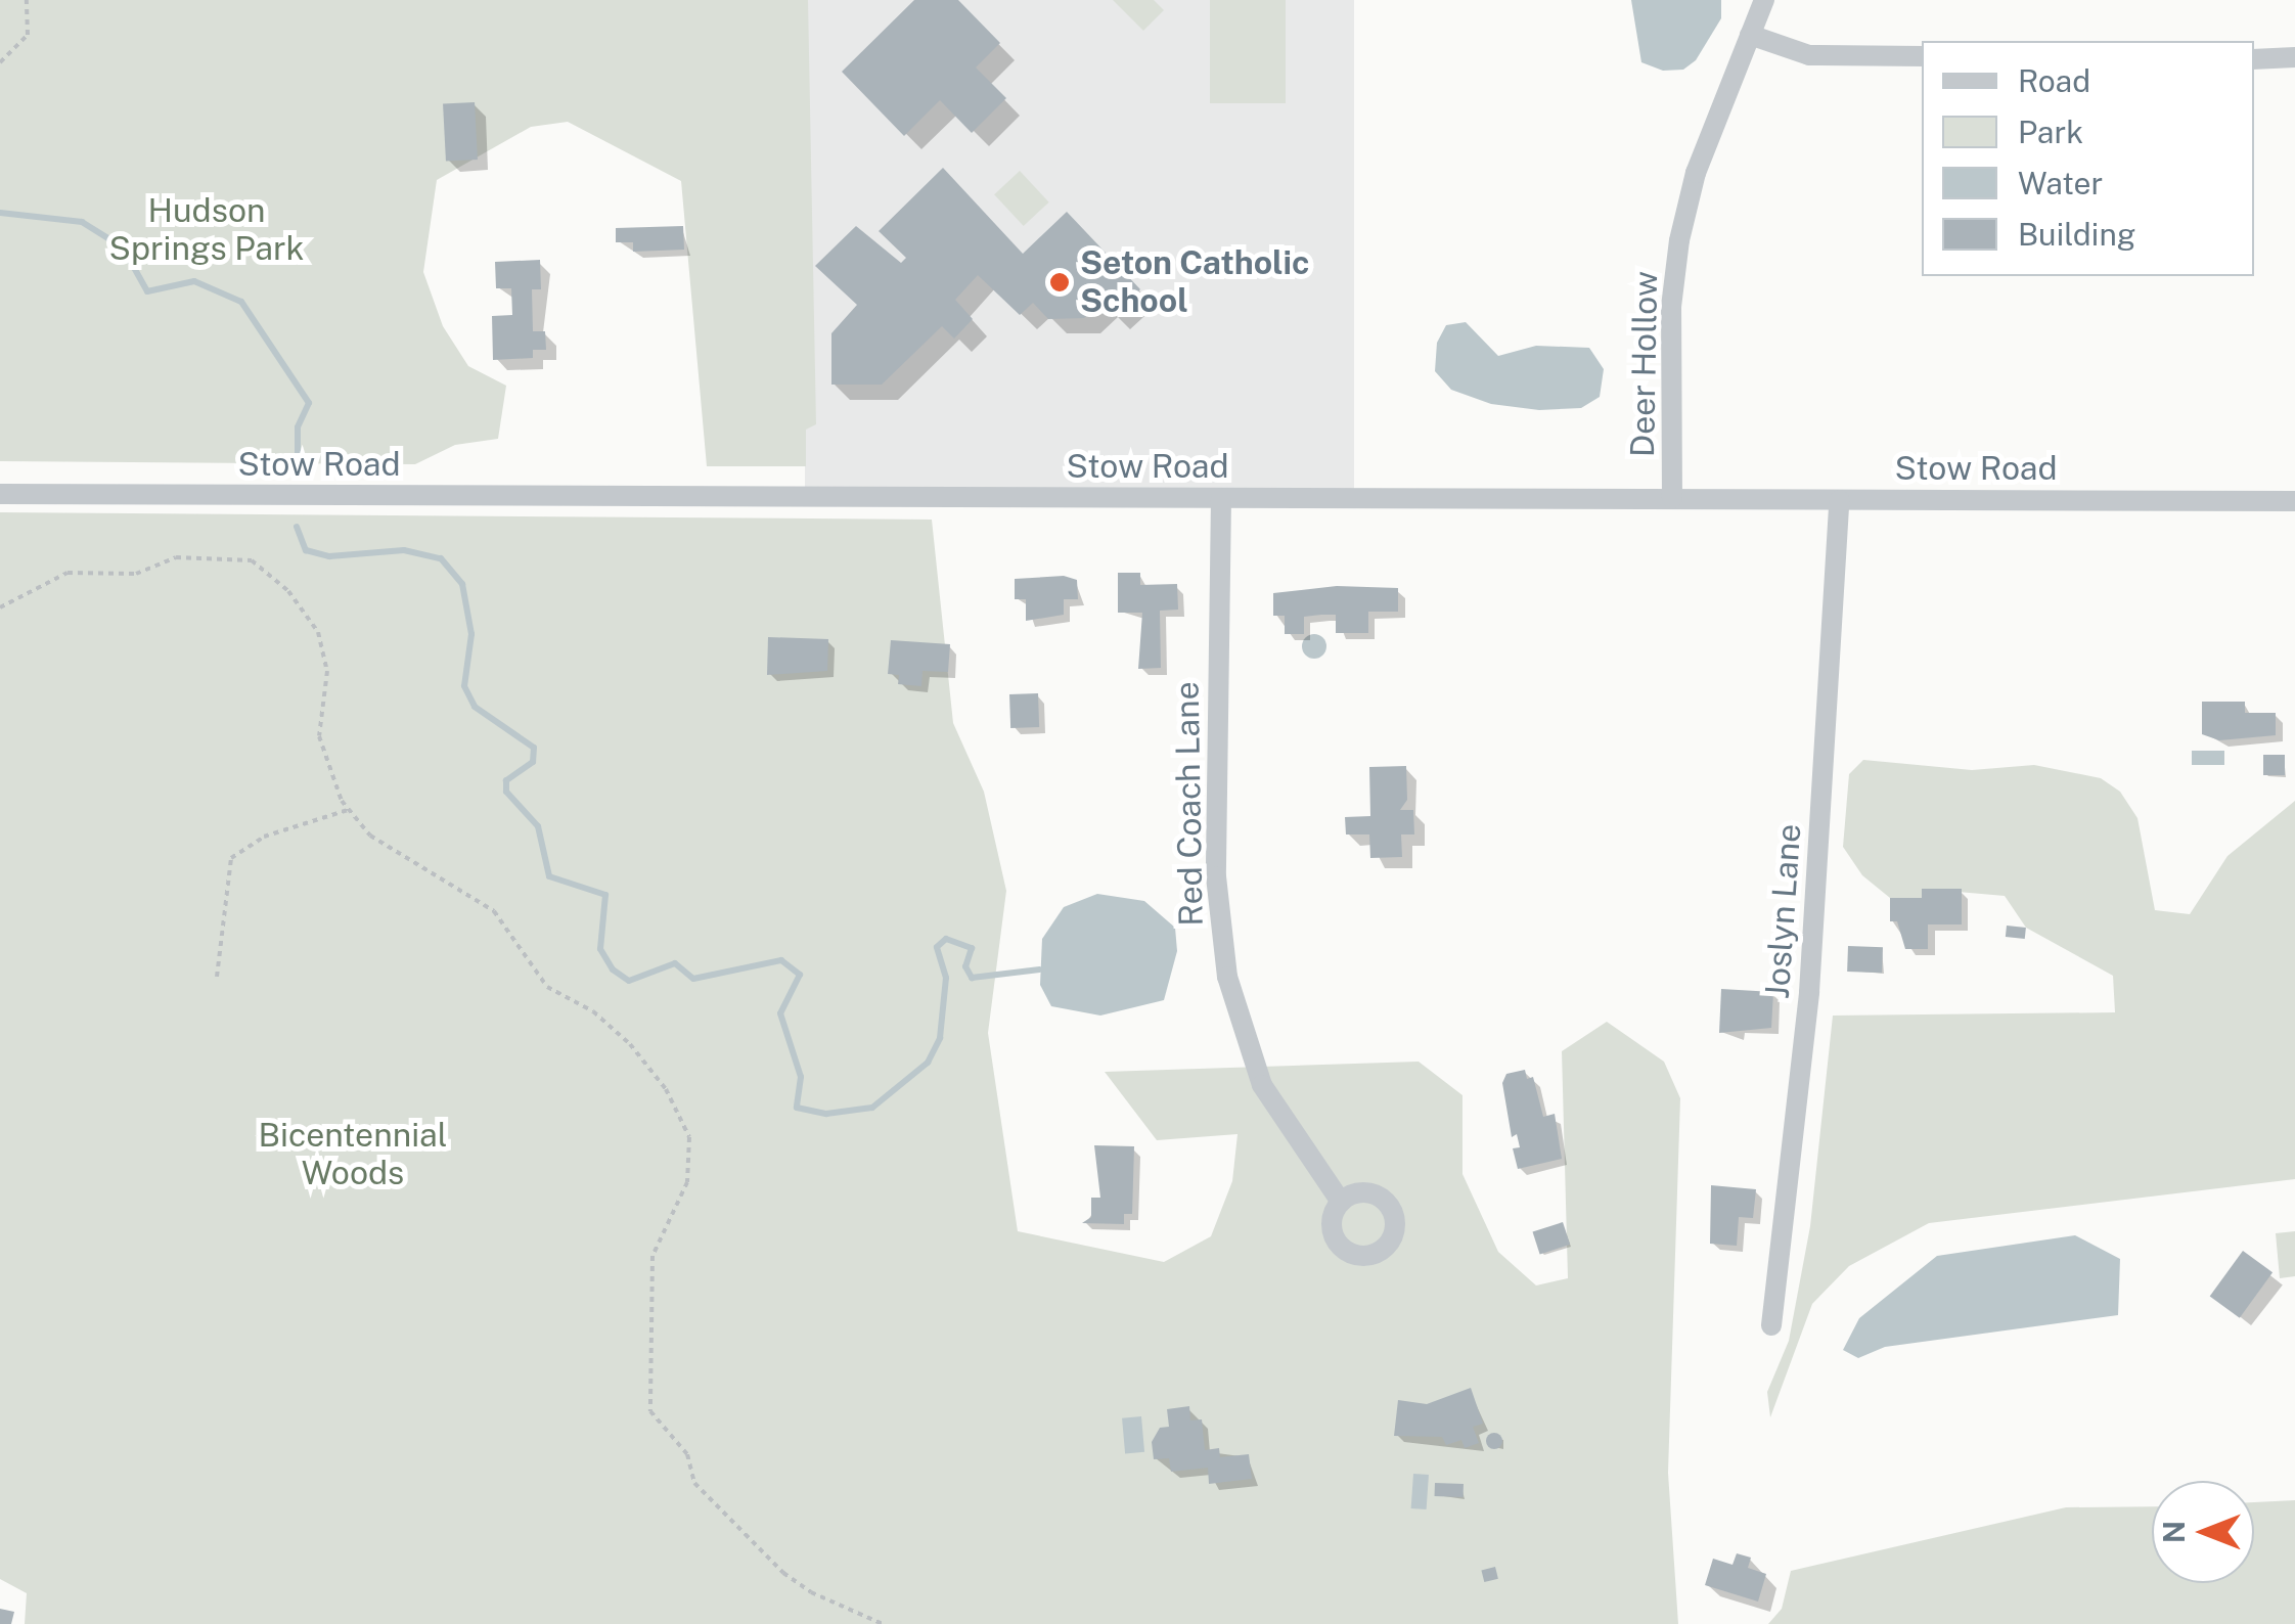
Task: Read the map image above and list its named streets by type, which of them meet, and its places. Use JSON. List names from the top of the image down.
{
  "streets": {
    "street": [
      "Deer Hollow",
      "Stow Road",
      "Red Coach Lane",
      "Joslyn Lane"
    ]
  },
  "crossings": [
    ["Deer Hollow", "Stow Road"],
    ["Stow Road", "Red Coach Lane"],
    ["Stow Road", "Joslyn Lane"]
  ],
  "parks": ["Hudson Springs Park", "Bicentennial Woods"],
  "places": ["Seton Catholic School"],
  "legend": [
    "Road",
    "Park",
    "Water",
    "Building"
  ],
  "north": "left"
}
